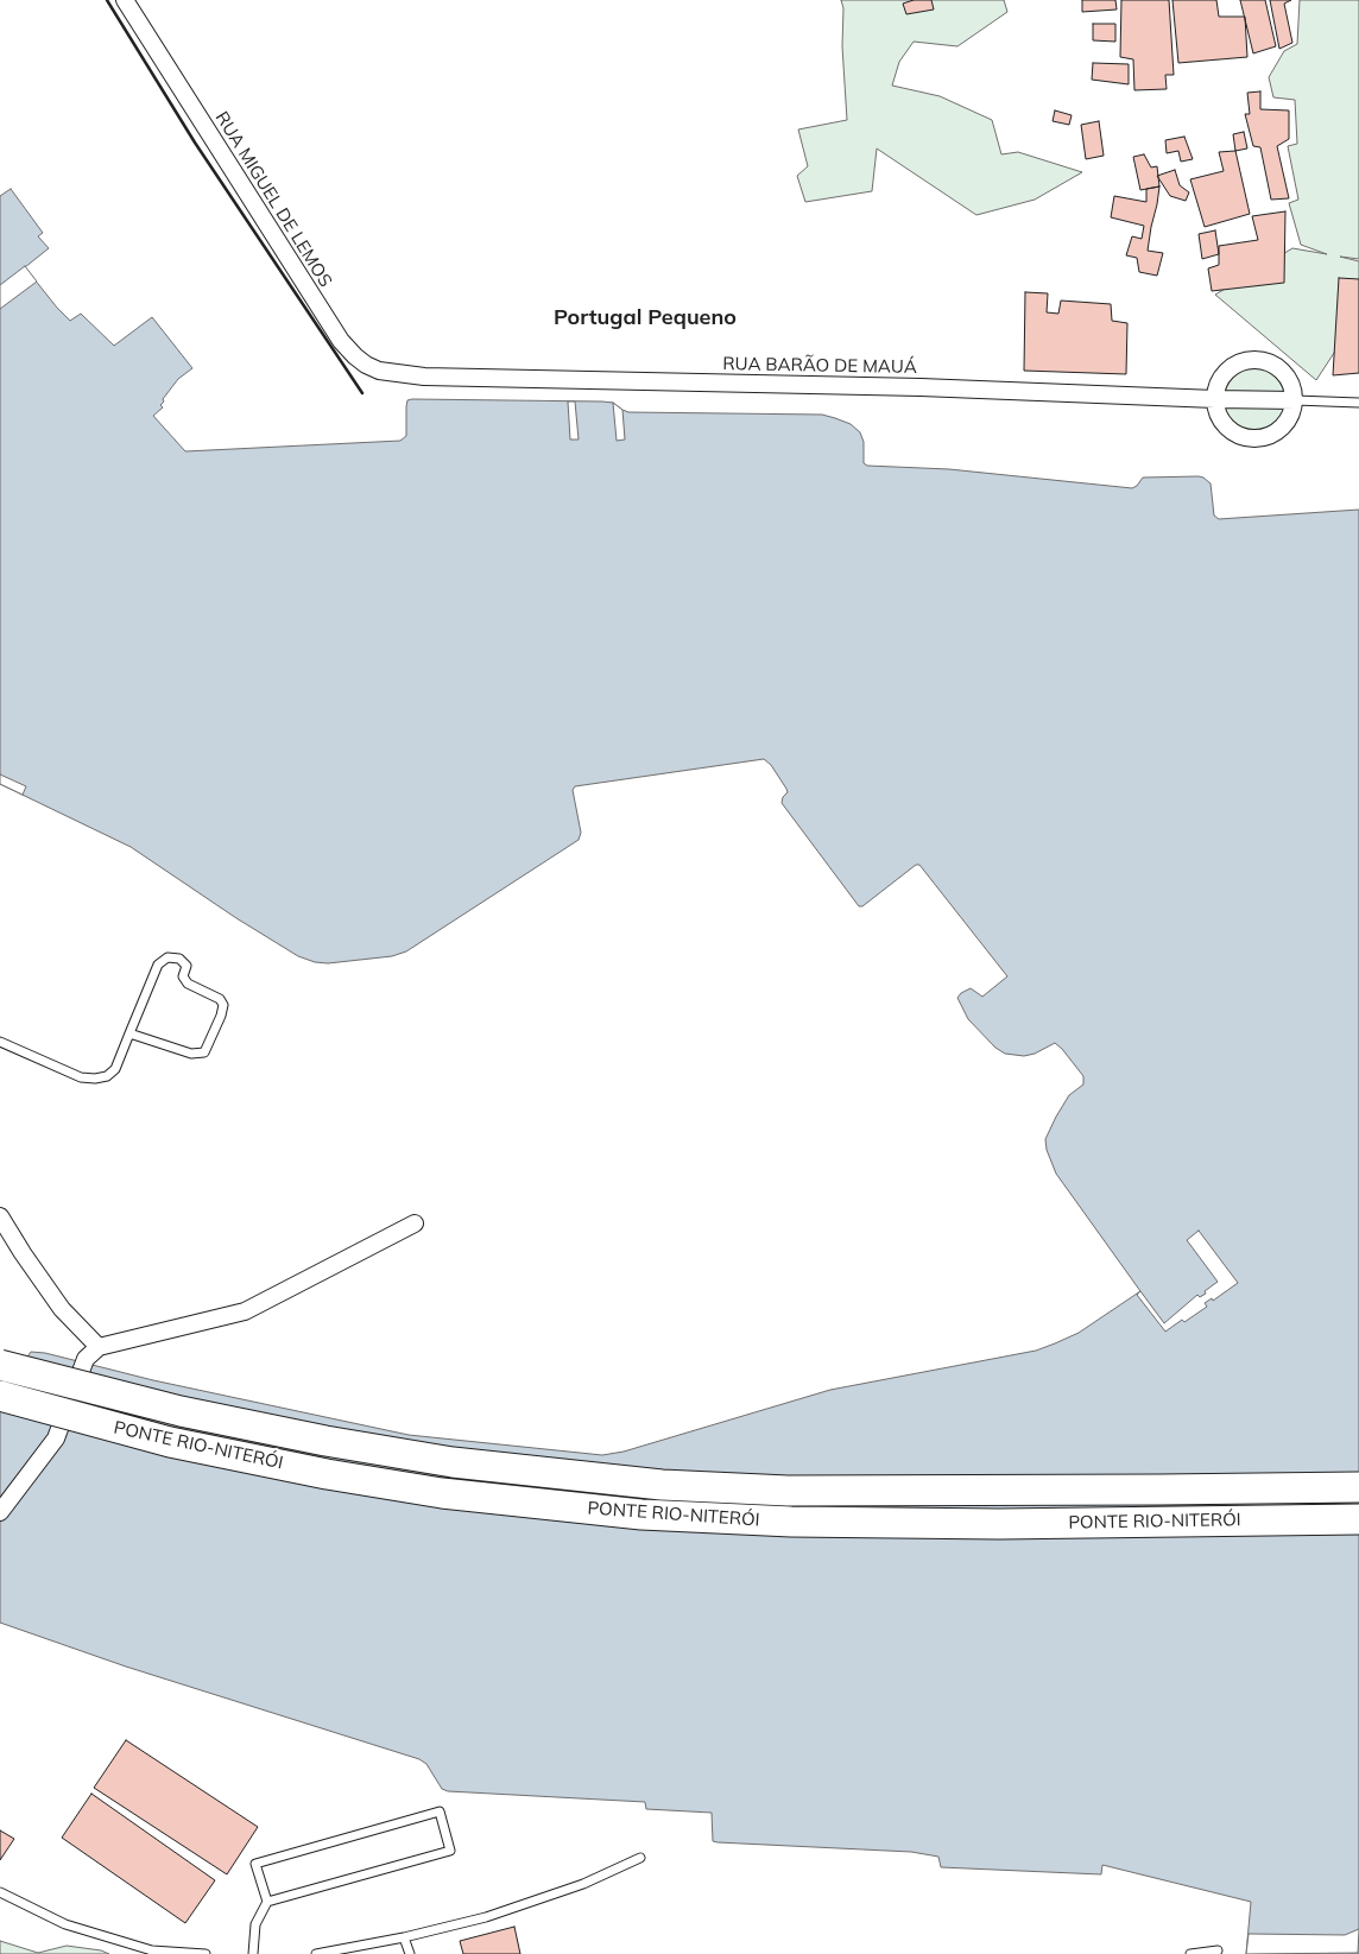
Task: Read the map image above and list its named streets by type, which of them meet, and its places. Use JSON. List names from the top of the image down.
{
  "streets": {
    "highway": ["PONTE RIO-NITERÓI"],
    "street": ["RUA MIGUEL DE LEMOS", "RUA BARÃO DE MAUÁ"]
  },
  "crossings": [
    ["RUA MIGUEL DE LEMOS", "RUA BARÃO DE MAUÁ"]
  ],
  "districts": ["Portugal Pequeno"]
}
